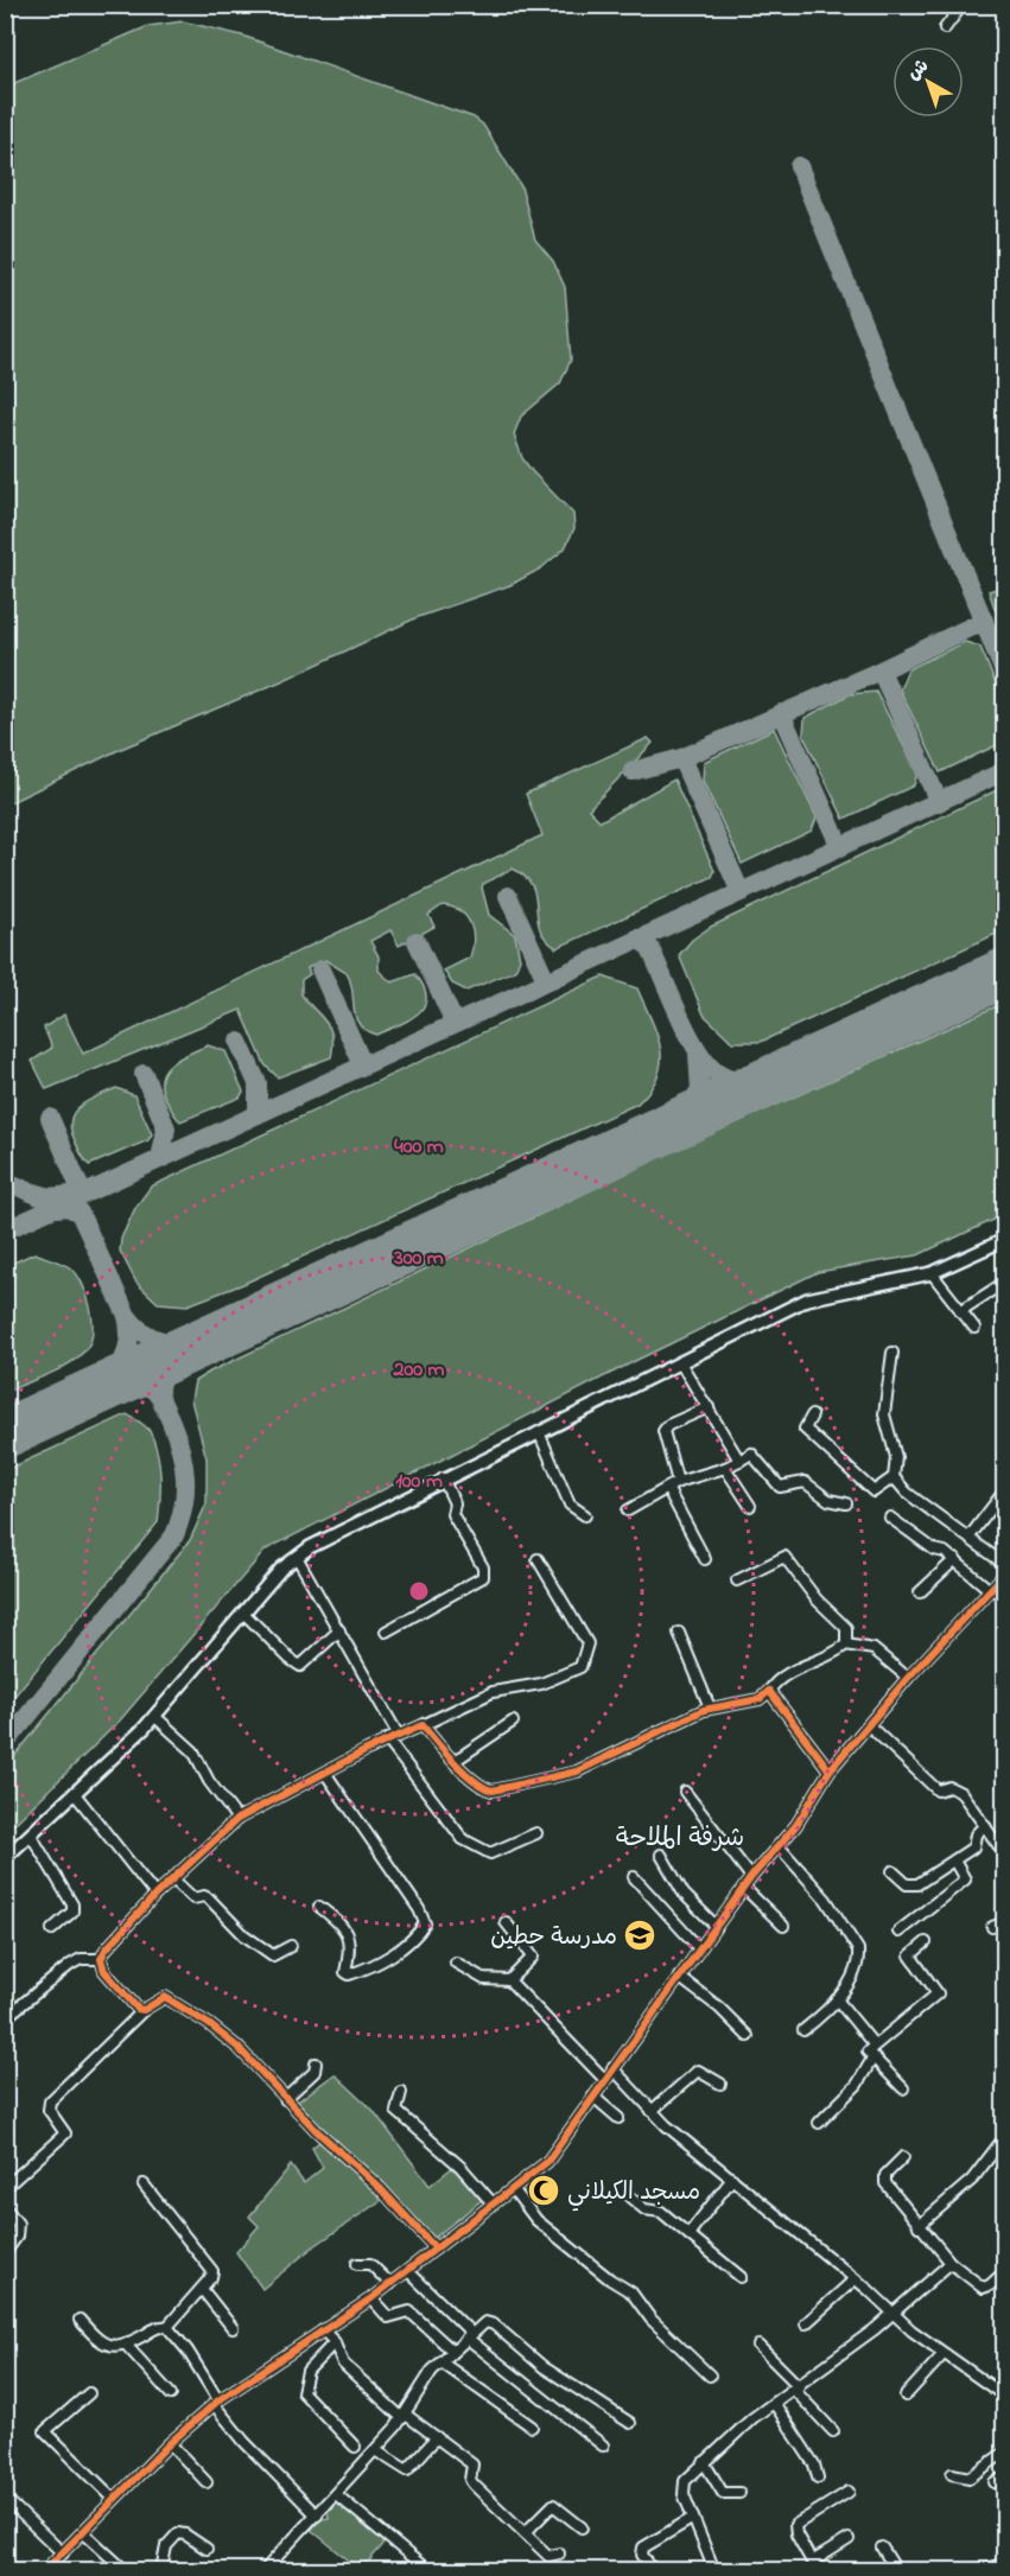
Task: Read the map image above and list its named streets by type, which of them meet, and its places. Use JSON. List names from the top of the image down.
{
  "districts": ["شرفة الملاحة"],
  "places": {
    "school or university": ["مدرسة حطين"],
    "mosque": ["مسجد الكيلاني"]
  },
  "north": "top left",
  "rings": [
    "400 m",
    "300 m",
    "200 m",
    "100 m"
  ]
}
